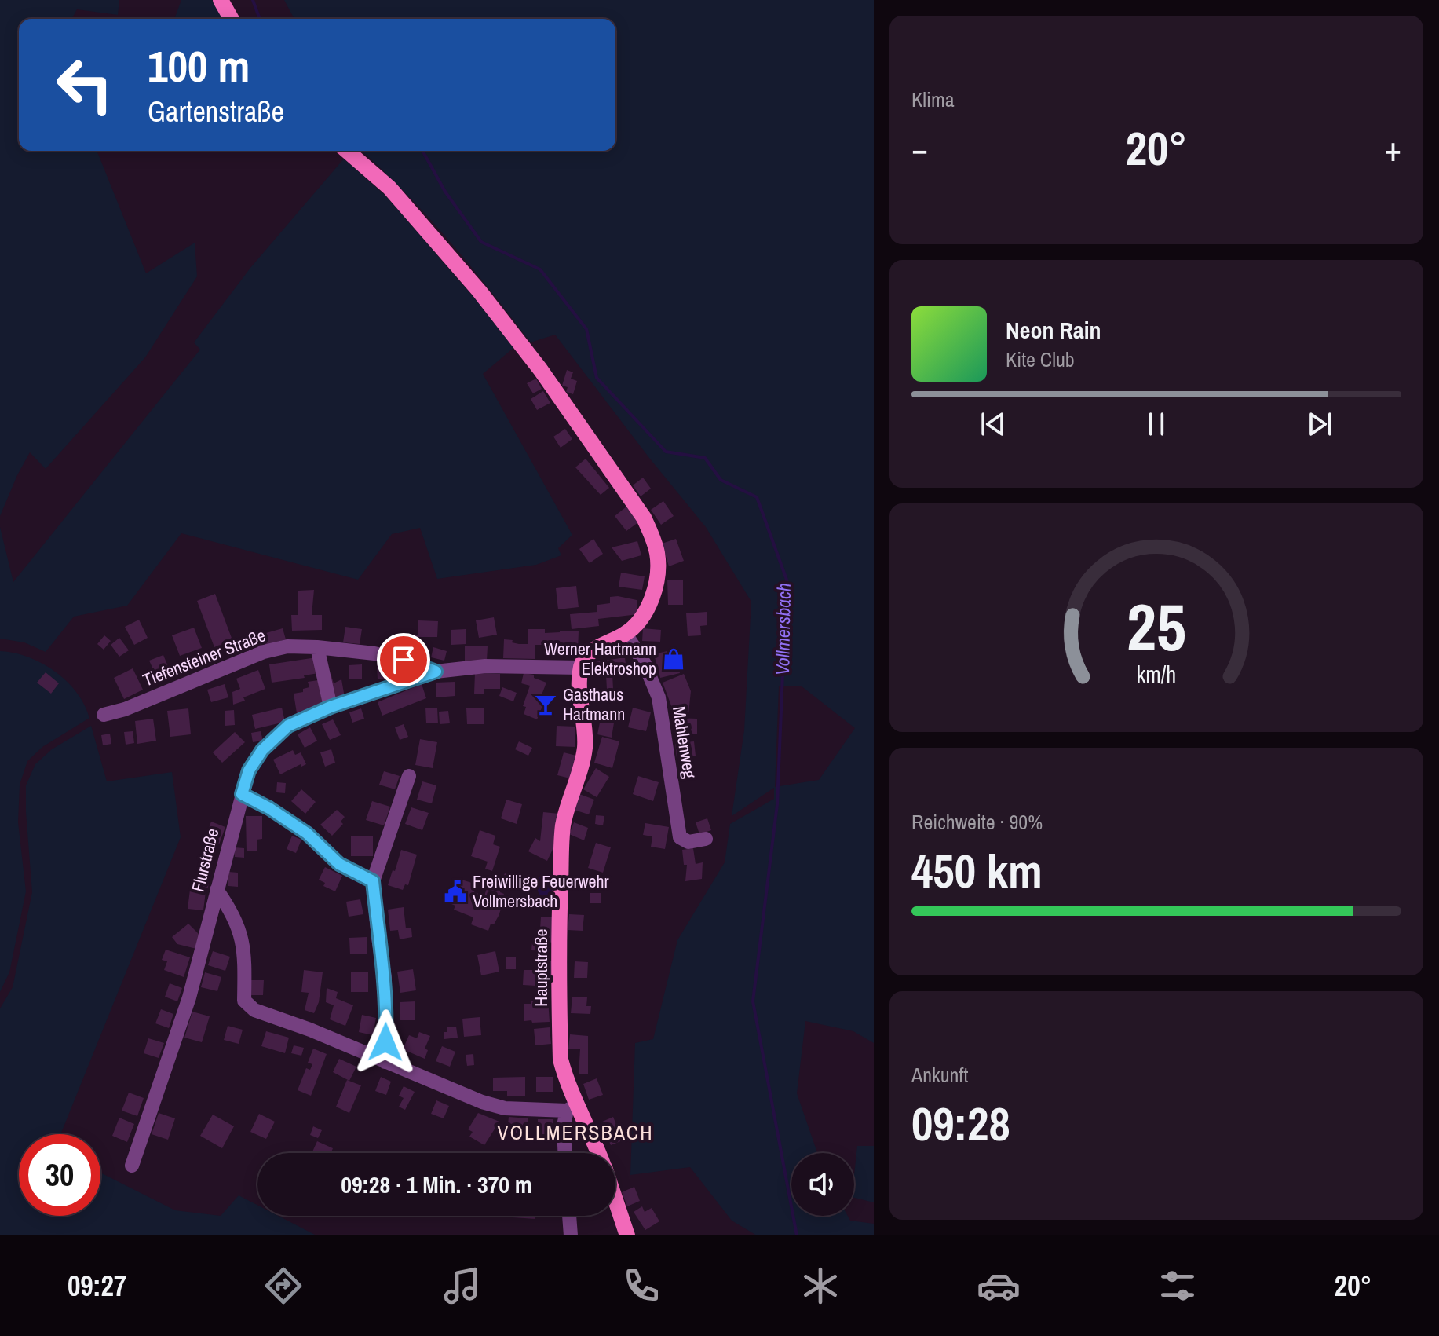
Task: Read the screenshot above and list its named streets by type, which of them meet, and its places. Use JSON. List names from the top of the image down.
{
  "streets": {
    "main road": ["Hauptstraße"],
    "street": ["Tiefensteiner Straße", "Mahlenweg", "Flurstraße"]
  },
  "crossings": [
    ["Tiefensteiner Straße", "Flurstraße"],
    ["Tiefensteiner Straße", "Hauptstraße"]
  ],
  "districts": ["VOLLMERSBACH"],
  "water": ["Vollmersbach"],
  "places": {
    "shop": ["Werner Hartmann Elektroshop"],
    "bar": ["Gasthaus Hartmann"],
    "public building": ["Freiwillige Feuerwehr Vollmersbach"]
  },
  "page": {
    "tile": [
      "Klima",
      ["Reichweite · 90%", "450 km"],
      ["Ankunft", "09:28"]
    ],
    "turn": ["100 m", "Gartenstraße"],
    "heat": ["−", "20°", "+"],
    "song": ["Neon Rain", "Kite Club"],
    "limit": "30",
    "trip": "09:28 · 1 Min. · 370 m",
    "tabs": ["09:27", "20°"],
    "gauge": ["25", "km/h"]
  }
}
